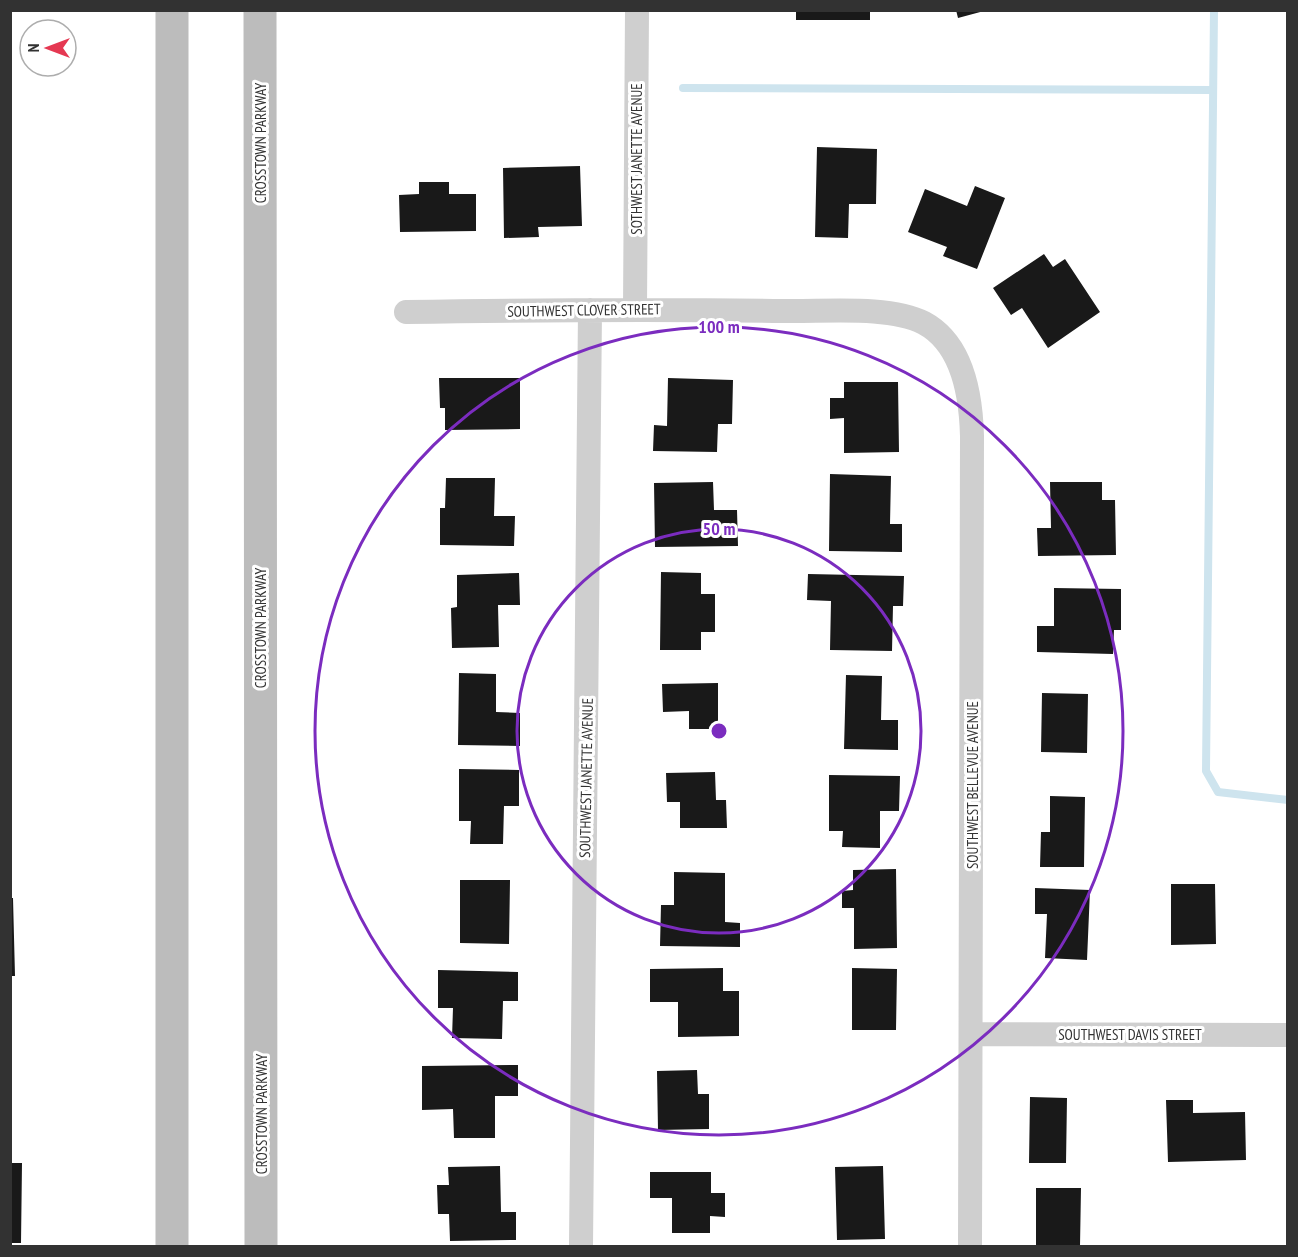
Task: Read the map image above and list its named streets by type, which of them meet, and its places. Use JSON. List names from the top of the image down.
{
  "streets": {
    "main road": ["CROSSTOWN PARKWAY"],
    "street": [
      "SOTHWEST JANETTE AVENUE",
      "SOUTHWEST CLOVER STREET",
      "SOUTHWEST JANETTE AVENUE",
      "SOUTHWEST BELLEVUE AVENUE",
      "SOUTHWEST DAVIS STREET"
    ]
  },
  "crossings": [
    ["SOTHWEST JANETTE AVENUE", "SOUTHWEST CLOVER STREET"],
    ["SOUTHWEST CLOVER STREET", "SOUTHWEST JANETTE AVENUE"],
    ["SOUTHWEST CLOVER STREET", "SOUTHWEST BELLEVUE AVENUE"],
    ["SOUTHWEST BELLEVUE AVENUE", "SOUTHWEST DAVIS STREET"]
  ],
  "north": "left",
  "rings": ["100 m", "50 m"]
}
